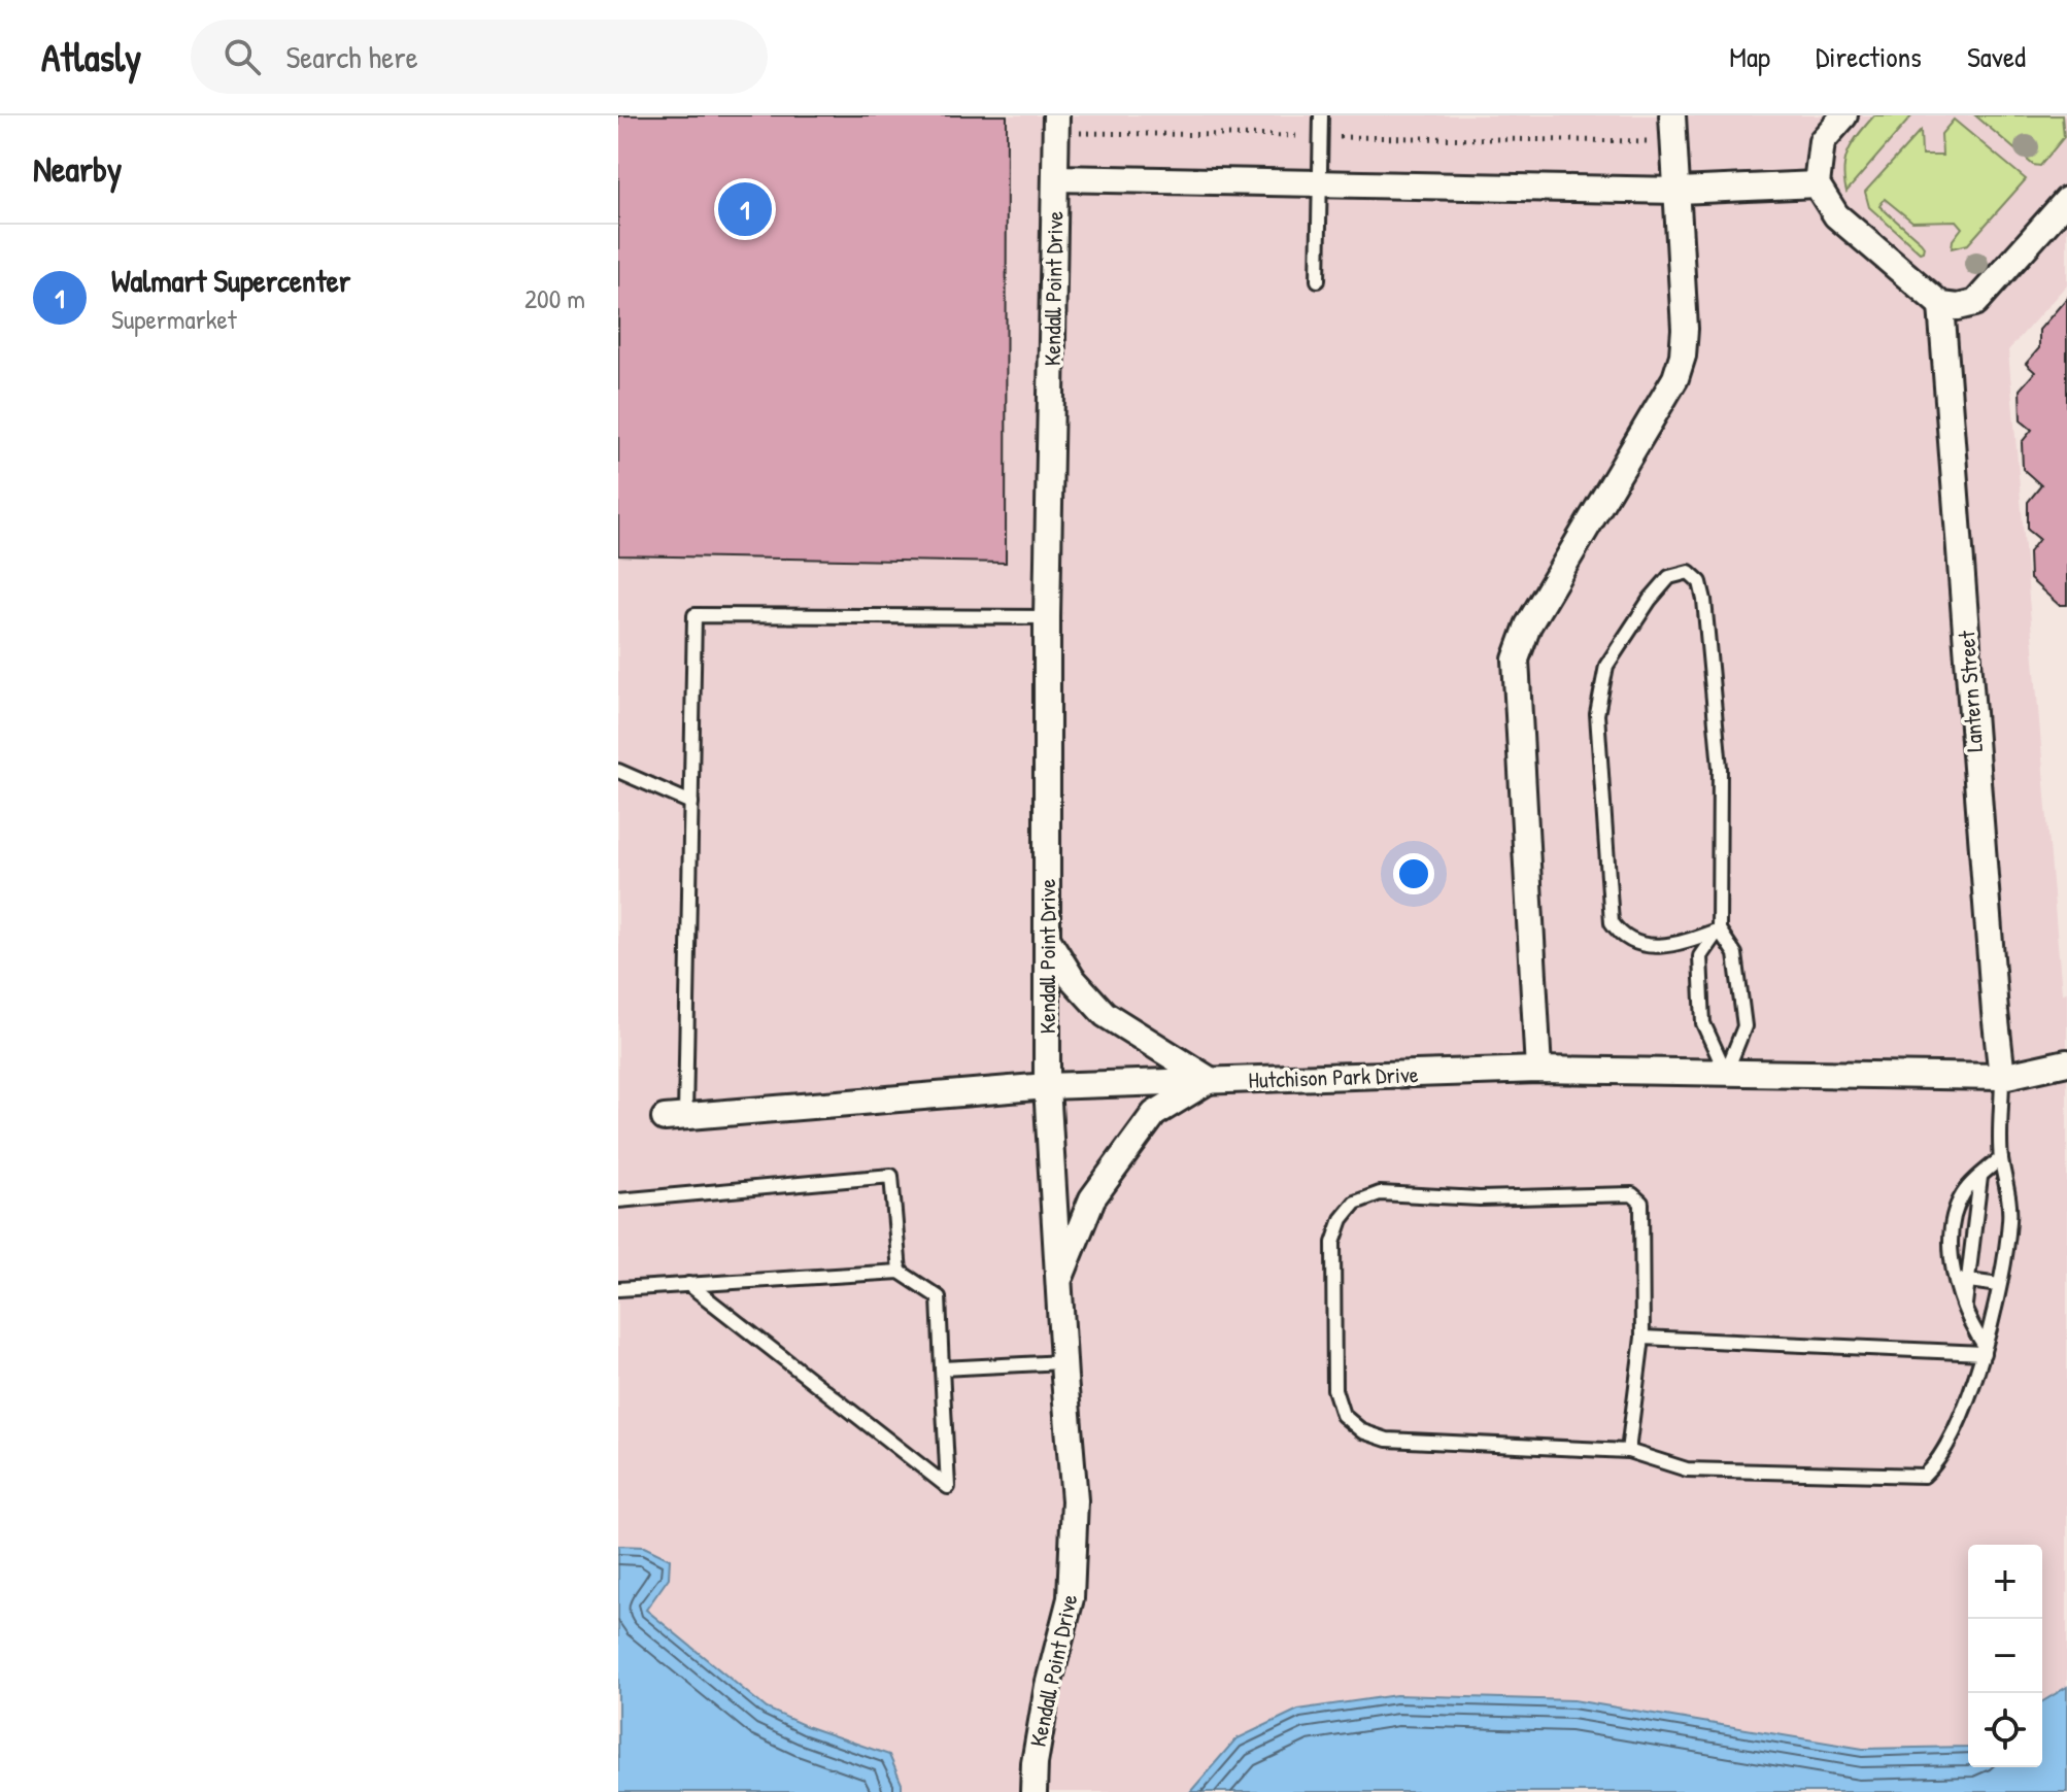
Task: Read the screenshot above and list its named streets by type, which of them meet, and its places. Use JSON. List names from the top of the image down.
{
  "streets": {
    "street": ["Kendall Point Drive", "Lantern Street", "Hutchison Park Drive"]
  },
  "crossings": [
    ["Kendall Point Drive", "Hutchison Park Drive"],
    ["Lantern Street", "Hutchison Park Drive"]
  ],
  "page": {
    "header": "Atlasly",
    "search": "Search here",
    "nav": ["Map", "Directions", "Saved"],
    "heading": "Nearby",
    "pins": "1",
    "list": [
      {
        "mark": "1",
        "name": "Walmart Supercenter",
        "note": "Supermarket",
        "value": "200 m"
      }
    ],
    "map_buttons": ["+", "−"]
  }
}
